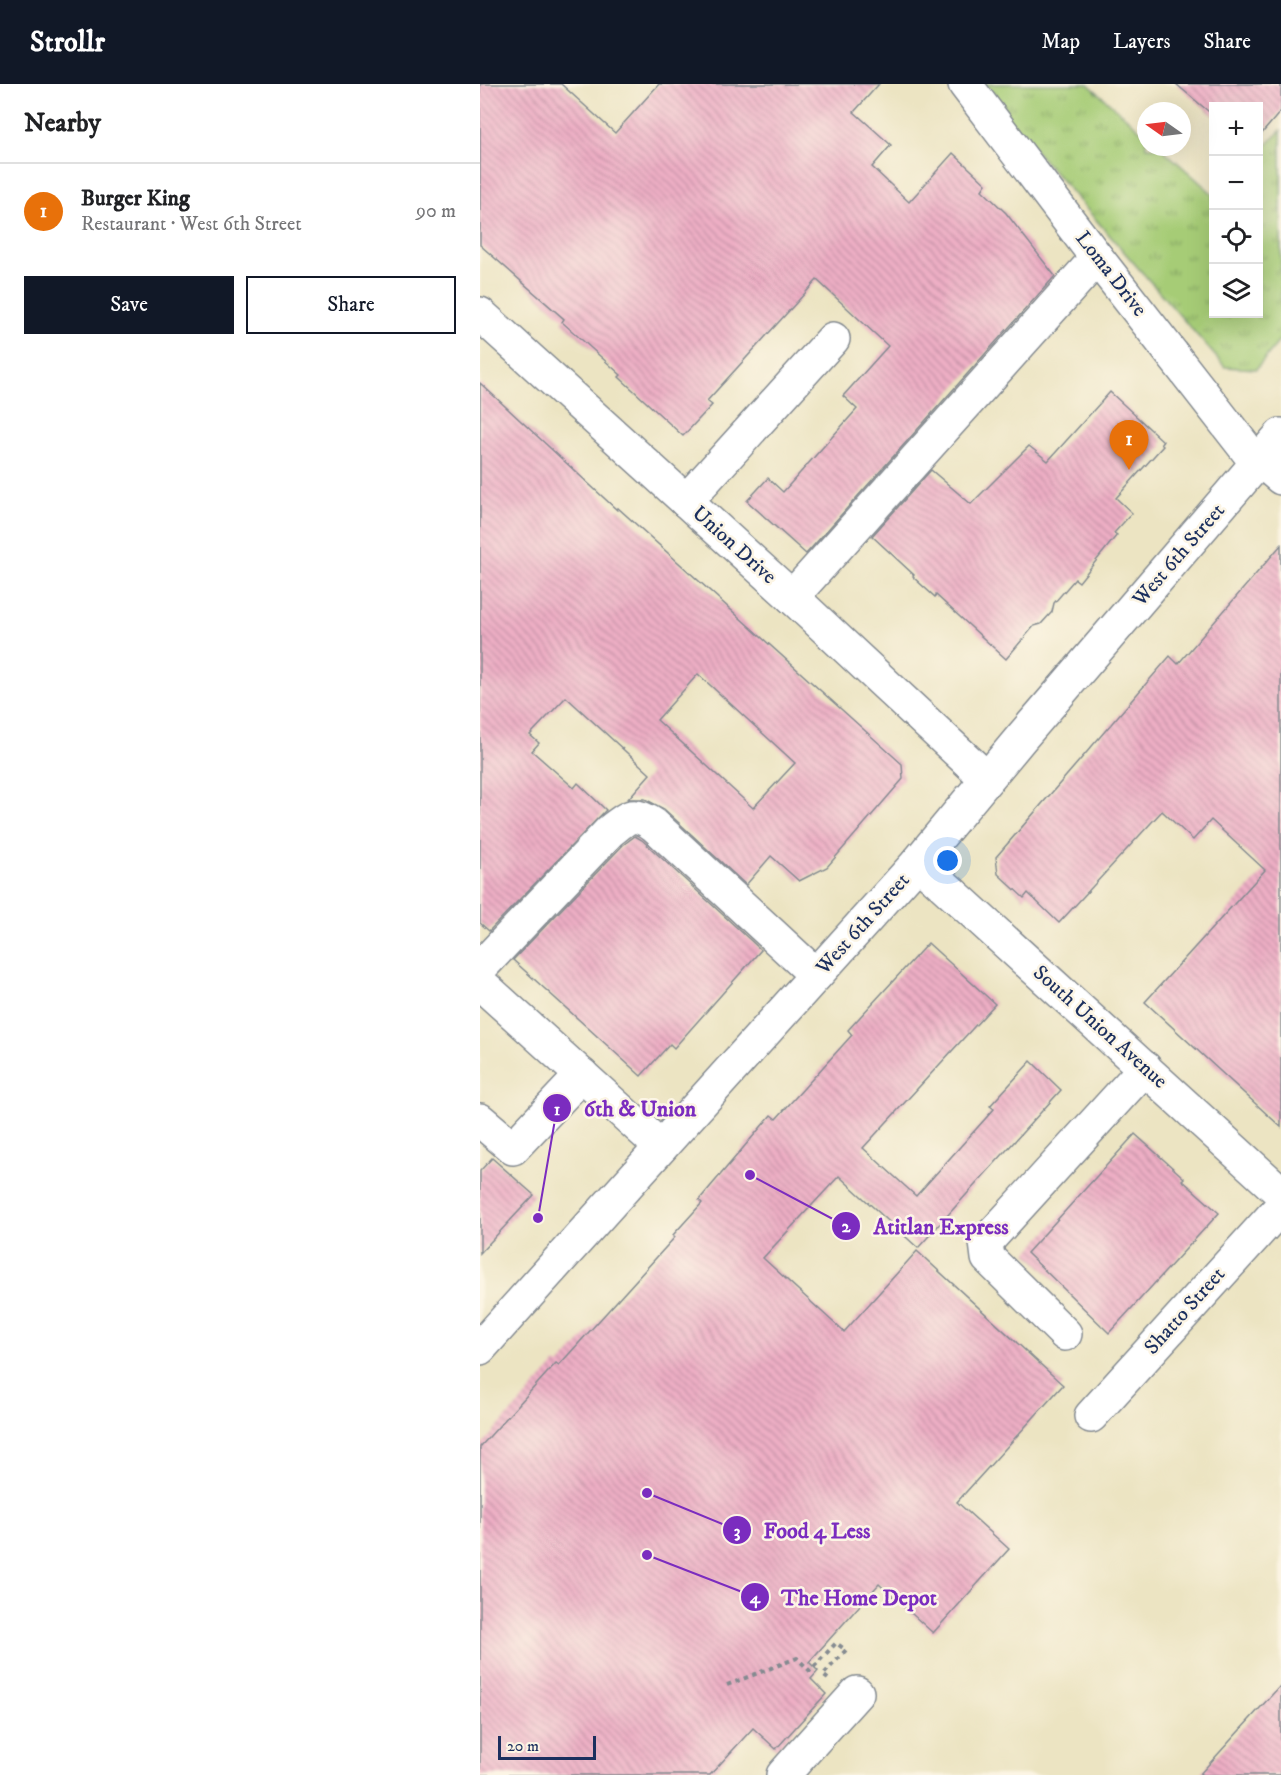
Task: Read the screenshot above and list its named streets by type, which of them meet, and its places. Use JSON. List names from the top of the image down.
{
  "streets": {
    "street": [
      "Loma Drive",
      "Union Drive",
      "West 6th Street",
      "South Union Avenue",
      "Shatto Street"
    ]
  },
  "crossings": [
    ["Loma Drive", "West 6th Street"],
    ["Union Drive", "West 6th Street"],
    ["West 6th Street", "South Union Avenue"]
  ],
  "places": [
    "Atitlan Express",
    "6th & Union",
    "Food 4 Less",
    "The Home Depot"
  ],
  "scale_bar": "20 m",
  "north": "left",
  "page": {
    "header": "Strollr",
    "nav": ["Map", "Layers", "Share"],
    "heading": "Nearby",
    "map_buttons": ["+", "−"],
    "list": [
      {
        "mark": "1",
        "name": "Burger King",
        "note": "Restaurant · West 6th Street",
        "value": "90 m"
      }
    ],
    "buttons": ["Save", "Share"],
    "pins": "1",
    "scale": "20 m"
  }
}
